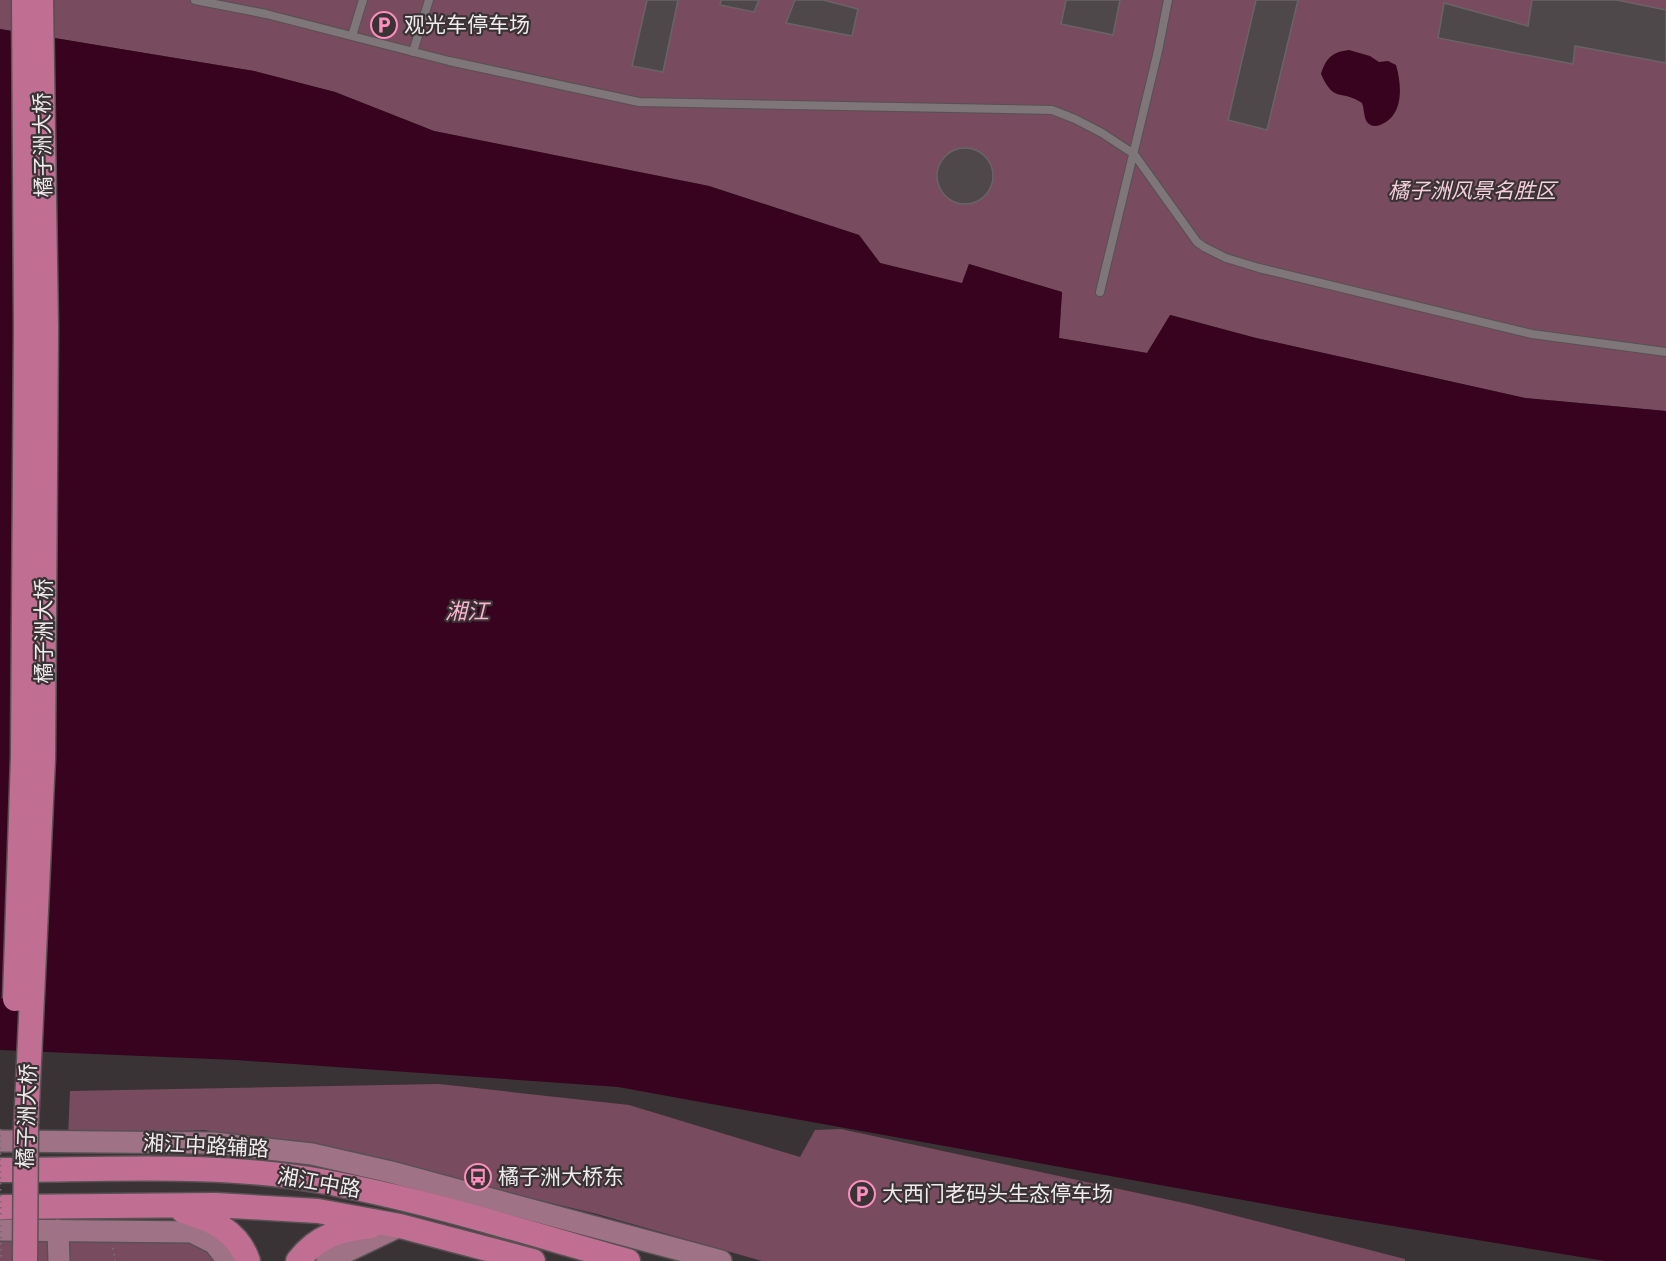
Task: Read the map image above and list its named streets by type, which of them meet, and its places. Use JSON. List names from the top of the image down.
{
  "streets": {
    "main road": ["橘子洲大桥", "湘江中路"],
    "street": ["湘江中路辅路"]
  },
  "water": ["湘江"],
  "parks": ["橘子洲风景名胜区"],
  "places": {
    "parking": ["观光车停车场", "大西门老码头生态停车场"],
    "bus stop": ["橘子洲大桥东"]
  }
}
